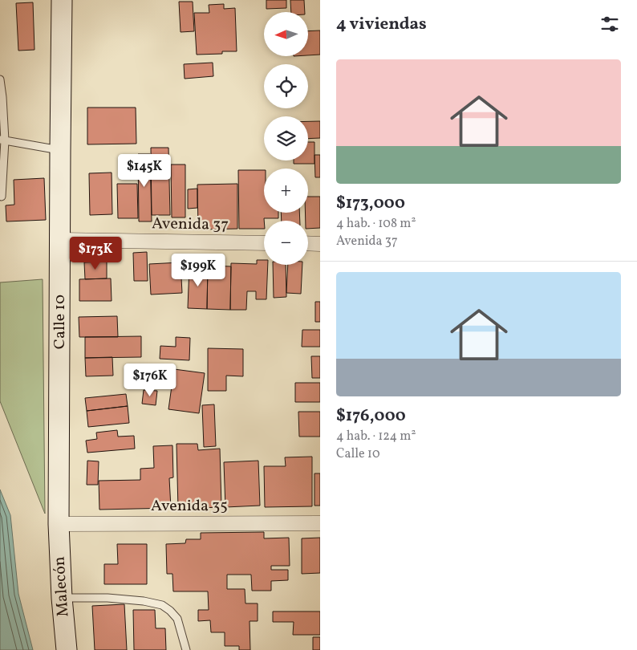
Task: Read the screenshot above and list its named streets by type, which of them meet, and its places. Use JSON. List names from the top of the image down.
{
  "streets": {
    "main road": ["Calle 10", "Malecón"],
    "street": ["Avenida 37", "Avenida 35"]
  },
  "crossings": [
    ["Avenida 37", "Calle 10"],
    ["Calle 10", "Avenida 35"],
    ["Calle 10", "Malecón"],
    ["Avenida 35", "Malecón"]
  ],
  "north": "left",
  "page": {
    "heading": "4 viviendas",
    "map_buttons": ["+", "−"],
    "list": [
      {
        "name": "$173,000",
        "note": "4 hab. · 108 m² · Avenida 37"
      },
      {
        "name": "$176,000",
        "note": "4 hab. · 124 m² · Calle 10"
      }
    ],
    "price": [
      "$145K",
      "$173K",
      "$199K",
      "$176K"
    ]
  }
}
